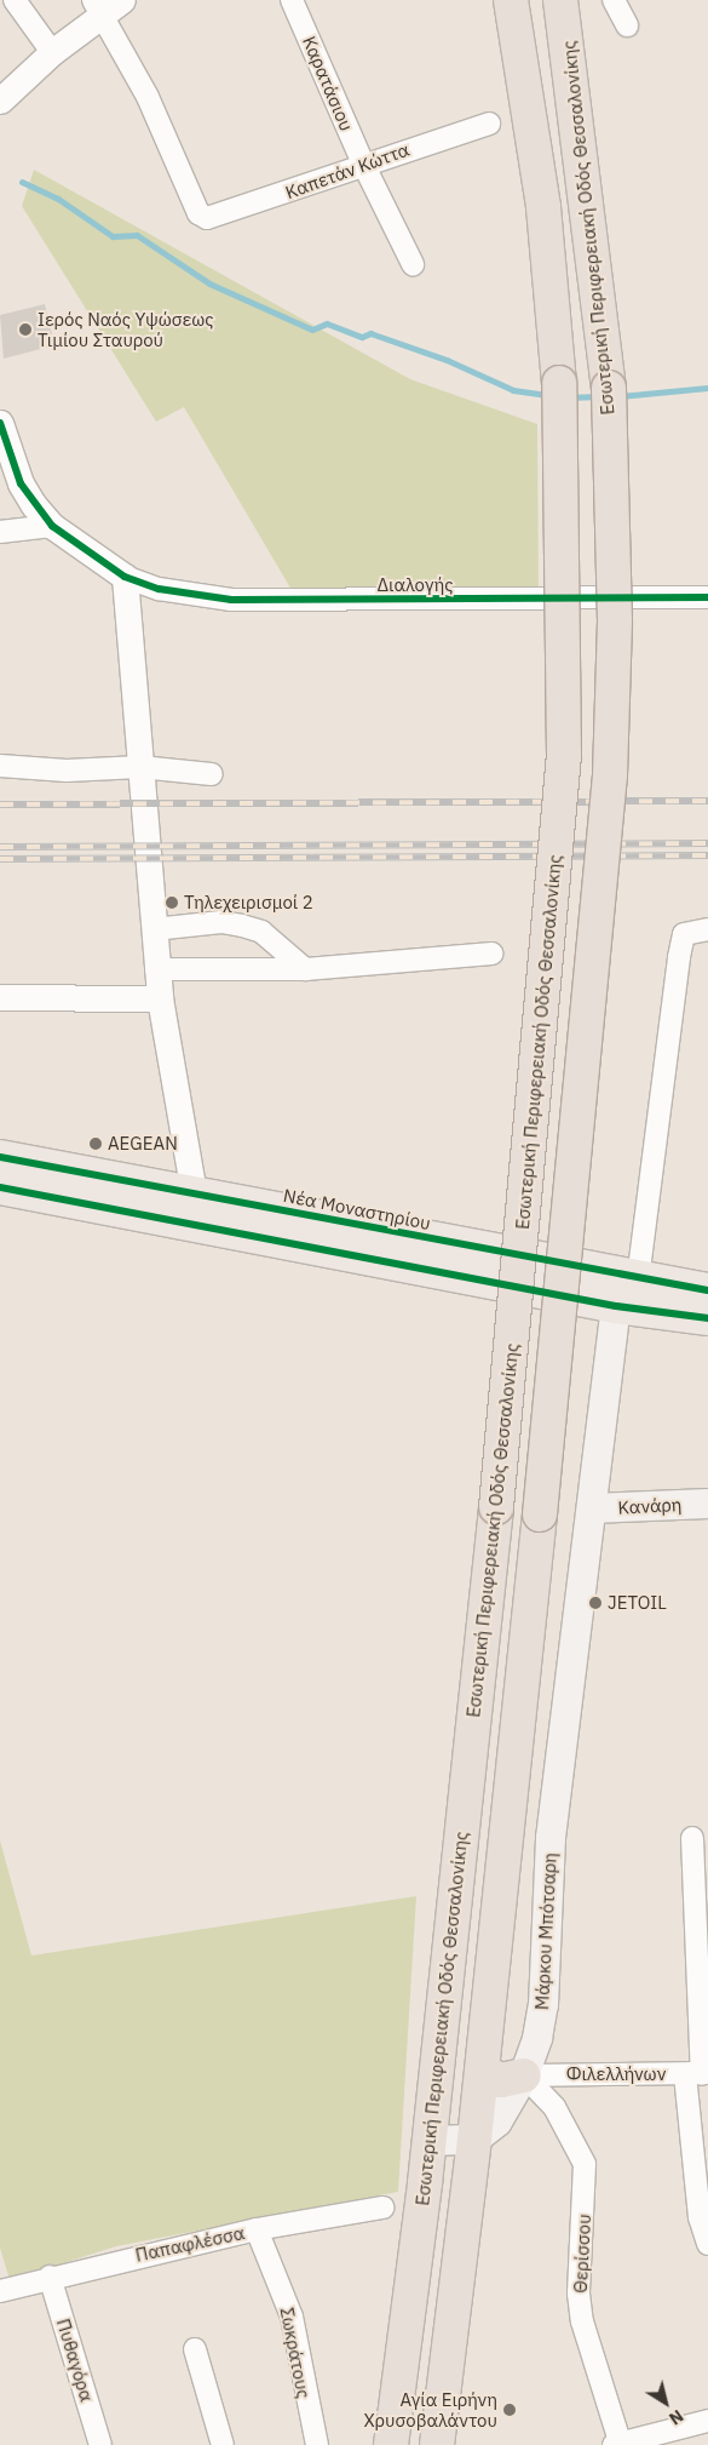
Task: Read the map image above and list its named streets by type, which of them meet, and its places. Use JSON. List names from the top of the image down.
{
  "streets": {
    "highway": ["Εσωτερική Περιφερειακή Οδός Θεσσαλονίκης"],
    "main road": ["Νέα Μοναστηρίου", "Κανάρη", "Μάρκου Μπότσαρη"],
    "street": [
      "Καρατάσιου",
      "Καπετάν Κώττα",
      "Διαλογής",
      "Φιλελλήνων",
      "Παπαφλέσσα",
      "Θερίσσου",
      "Σωκράτους",
      "Πυθαγόρα"
    ]
  },
  "crossings": [
    ["Καρατάσιου", "Καπετάν Κώττα"],
    ["Εσωτερική Περιφερειακή Οδός Θεσσαλονίκης", "Μάρκου Μπότσαρη"],
    ["Κανάρη", "Μάρκου Μπότσαρη"],
    ["Μάρκου Μπότσαρη", "Φιλελλήνων"],
    ["Μάρκου Μπότσαρη", "Θερίσσου"],
    ["Φιλελλήνων", "Θερίσσου"],
    ["Παπαφλέσσα", "Σωκράτους"],
    ["Παπαφλέσσα", "Πυθαγόρα"]
  ],
  "places": [
    "Ιερός Ναός Υψώσεως Τιμίου Σταυρού",
    "Τηλεχειρισμοί 2",
    "AEGEAN",
    "JETOIL",
    "Αγία Ειρήνη Χρυσοβαλάντου"
  ],
  "north": "bottom right"
}
